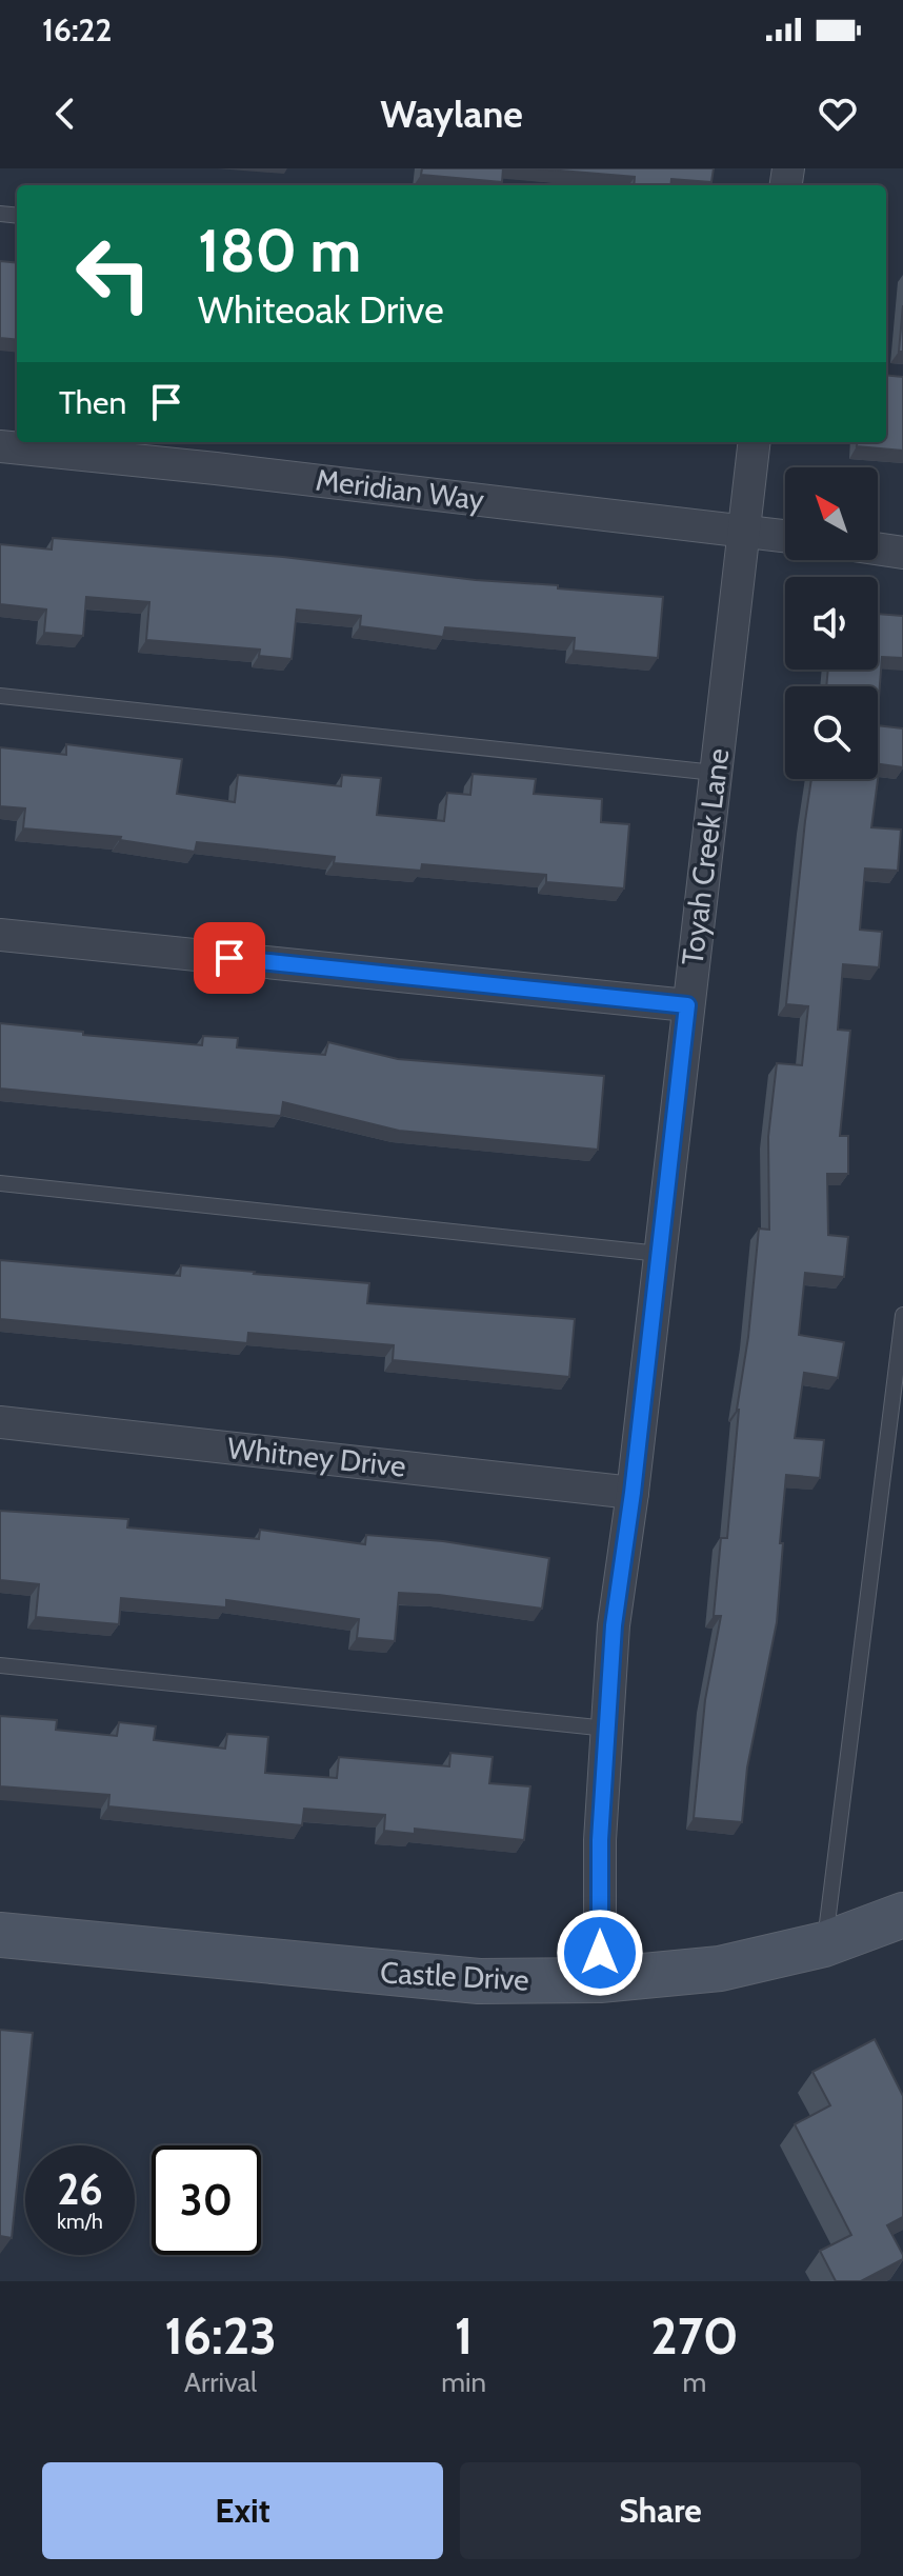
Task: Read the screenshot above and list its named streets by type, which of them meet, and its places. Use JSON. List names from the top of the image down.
{
  "streets": {
    "main road": ["Castle Drive"],
    "street": ["Meridian Way", "Toyah Creek Lane", "Whitney Drive"]
  },
  "crossings": [
    ["Meridian Way", "Toyah Creek Lane"],
    ["Toyah Creek Lane", "Whitney Drive"],
    ["Toyah Creek Lane", "Castle Drive"]
  ],
  "north": "top left",
  "page": {
    "status": "16:22",
    "header": "Waylane",
    "turn": ["180 m", "Whiteoak Drive"],
    "then": "Then",
    "speed": "26 km/h",
    "limit": "30",
    "eta": [
      "16:23",
      "Arrival",
      "1",
      "min",
      "270",
      "m"
    ],
    "buttons": ["Exit", "Share"]
  }
}
